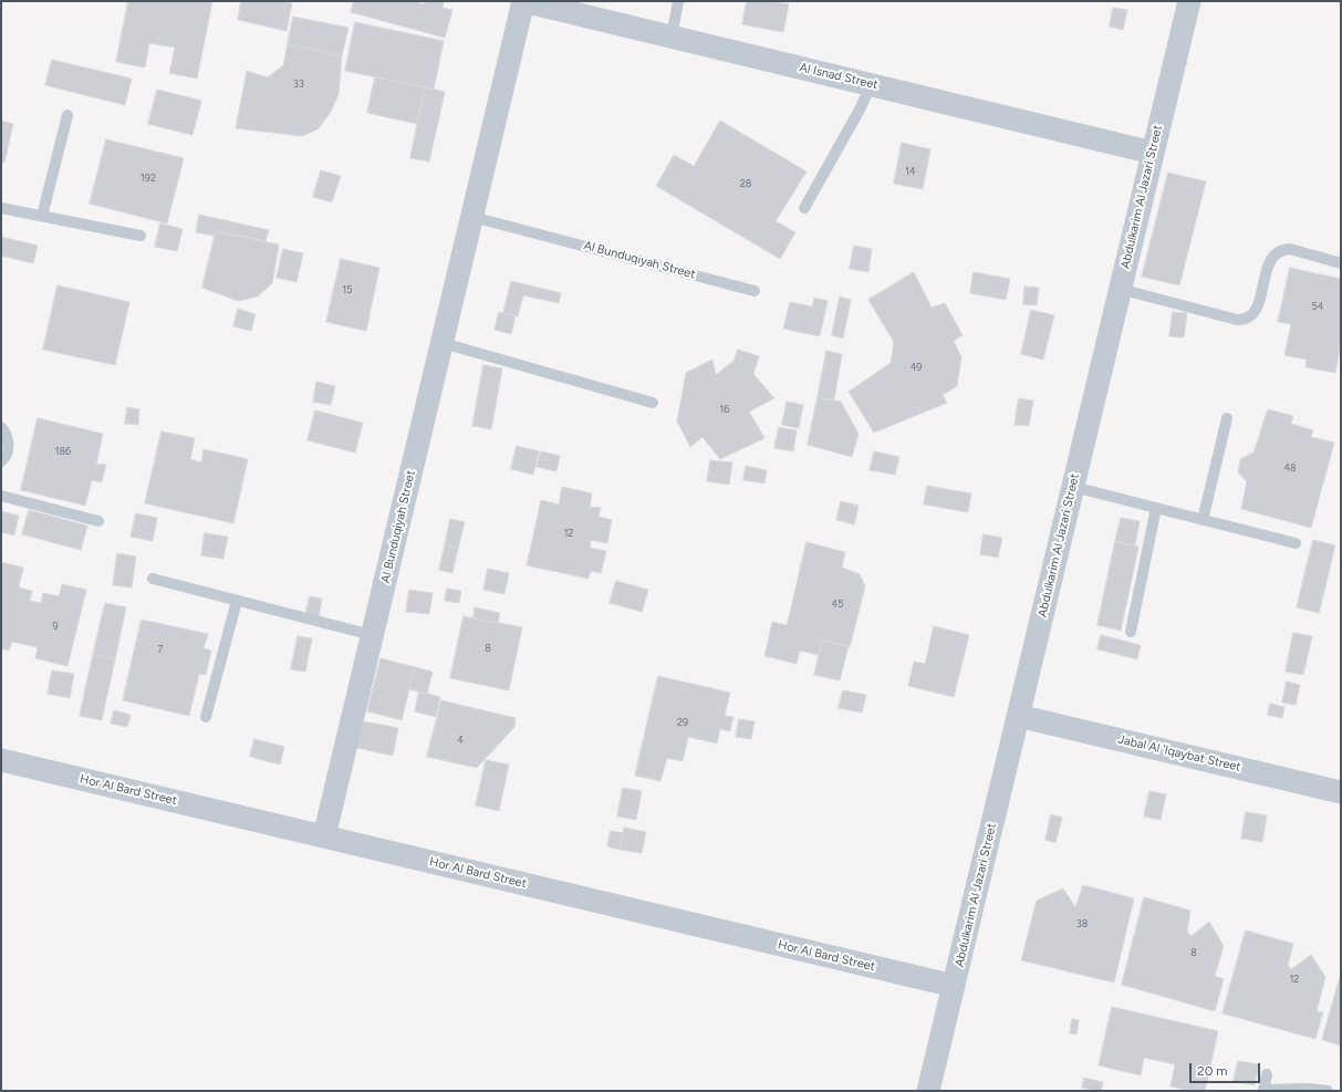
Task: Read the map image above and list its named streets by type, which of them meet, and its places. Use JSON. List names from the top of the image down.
{
  "streets": {
    "street": [
      "Al Isnad Street",
      "Abdulkarim Al Jazari Street",
      "Al Bunduqiyah Street",
      "Jabal Al 'Iqaybat Street",
      "Hor Al Bard Street"
    ]
  },
  "crossings": [
    ["Al Isnad Street", "Abdulkarim Al Jazari Street"],
    ["Al Isnad Street", "Al Bunduqiyah Street"],
    ["Abdulkarim Al Jazari Street", "Jabal Al 'Iqaybat Street"],
    ["Abdulkarim Al Jazari Street", "Hor Al Bard Street"],
    ["Al Bunduqiyah Street", "Hor Al Bard Street"]
  ],
  "house_numbers": [
    "33",
    "14",
    "192",
    "28",
    "15",
    "54",
    "49",
    "16",
    "186",
    "48",
    "12",
    "45",
    "9",
    "8",
    "7",
    "29",
    "4",
    "38",
    "8",
    "12"
  ],
  "scale_bar": "20 m"
}
